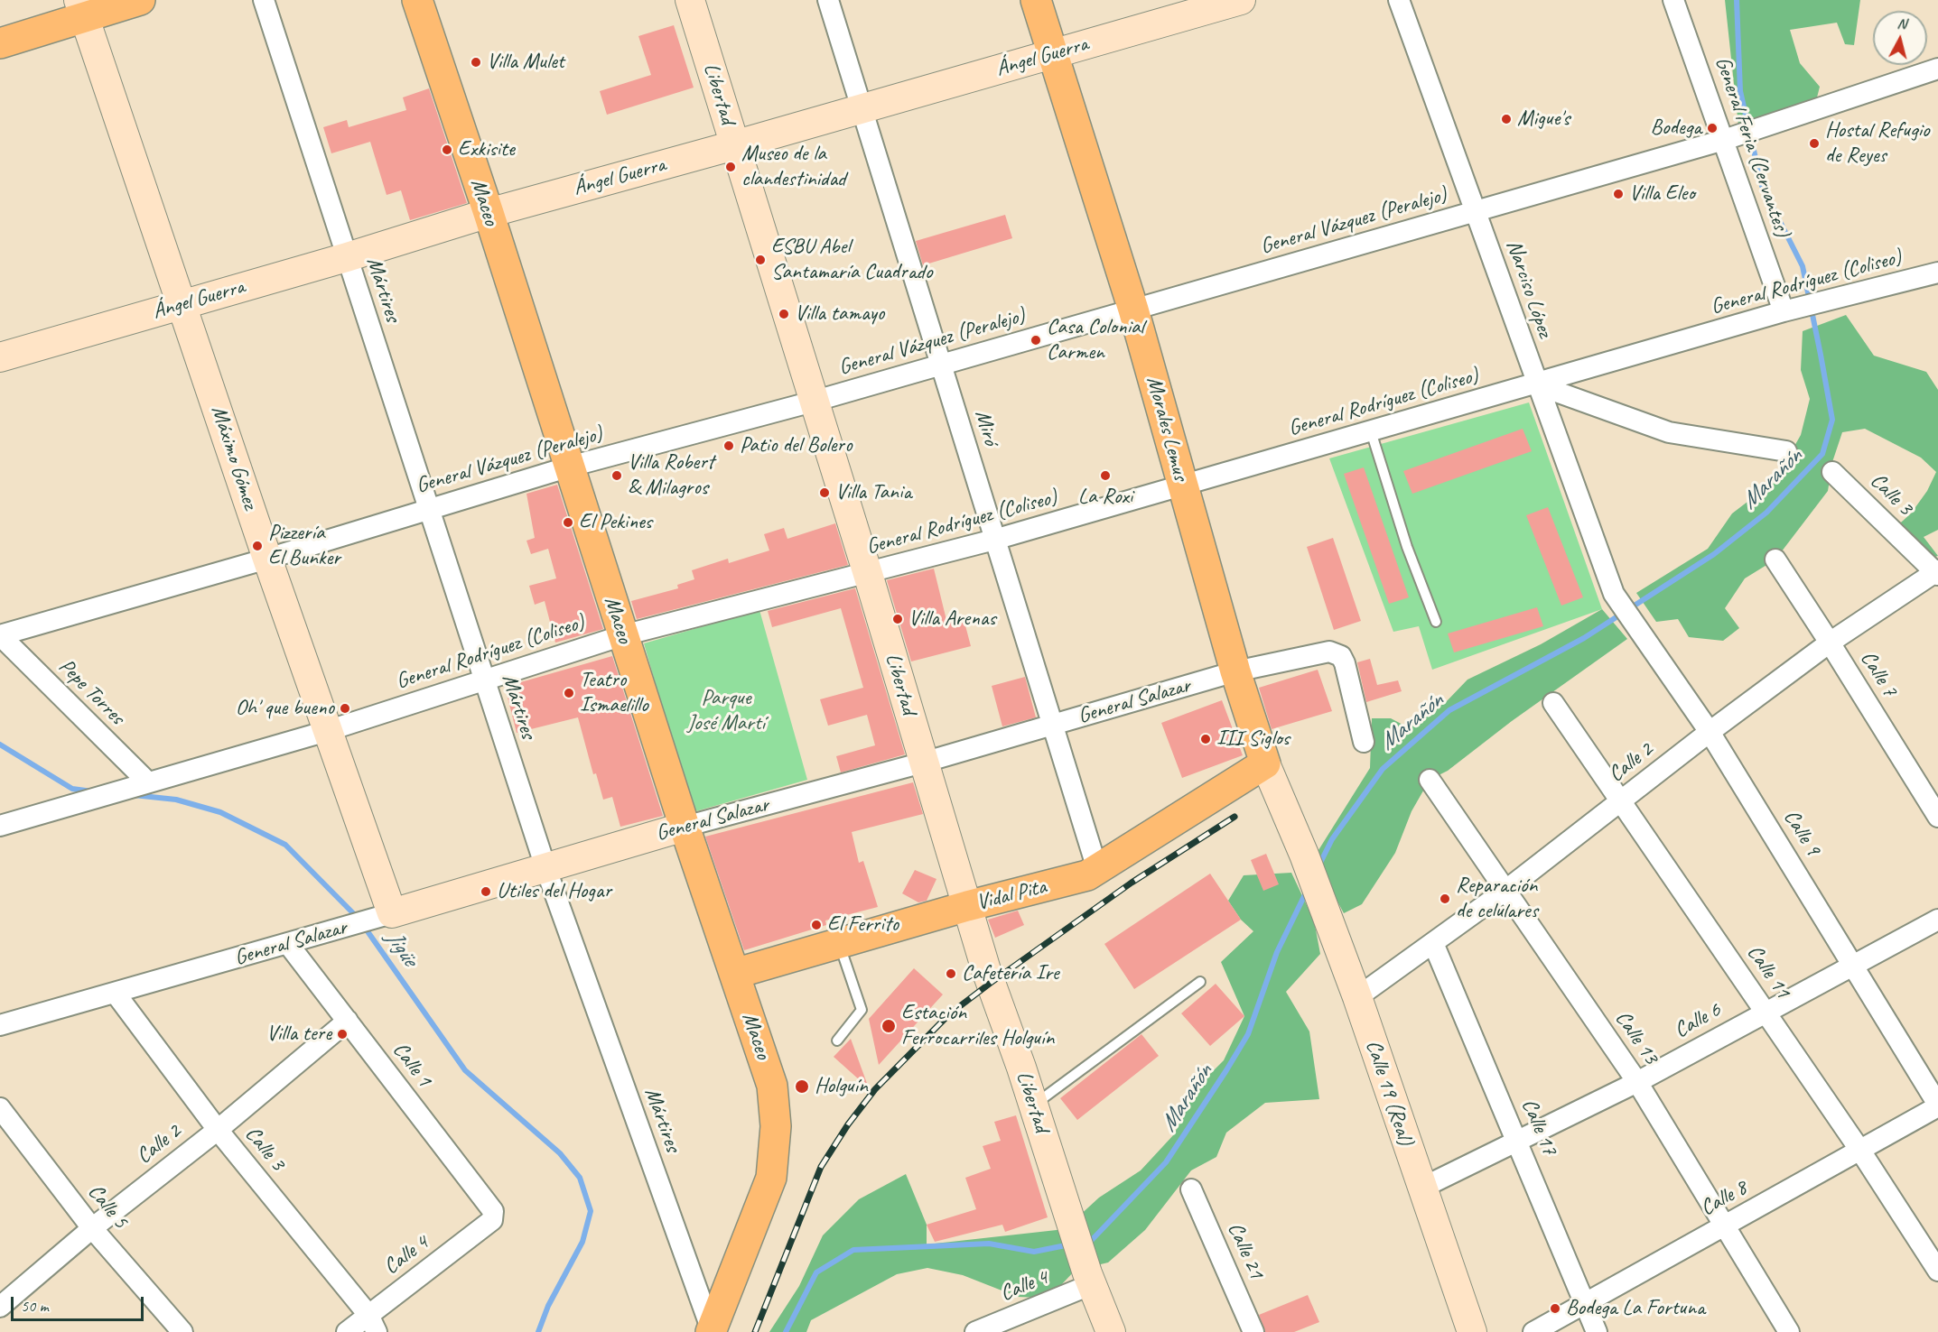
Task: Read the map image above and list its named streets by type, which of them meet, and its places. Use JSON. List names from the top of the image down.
{
  "streets": {
    "main road": ["Maceo", "Morales Lemus", "Vidal Pita"],
    "street": [
      "Ángel Guerra",
      "Libertad",
      "General Feria (Cervantes)",
      "General Vázquez (Peralejo)",
      "General Rodríguez (Coliseo)",
      "Narciso López",
      "Mártires",
      "Miró",
      "Máximo Gómez",
      "Calle 3",
      "Calle 7",
      "Pepe Torres",
      "General Salazar",
      "Calle 2",
      "Calle 9",
      "Calle 11",
      "Calle 6",
      "Calle 13",
      "Calle 1",
      "Calle 19 (Real)",
      "Calle 17",
      "Calle 8",
      "Calle 5",
      "Calle 21",
      "Calle 4"
    ]
  },
  "crossings": [
    ["Ángel Guerra", "Libertad"],
    ["Ángel Guerra", "Maceo"],
    ["Ángel Guerra", "Mártires"],
    ["Ángel Guerra", "Miró"],
    ["Ángel Guerra", "Morales Lemus"],
    ["Ángel Guerra", "Máximo Gómez"],
    ["Libertad", "General Vázquez (Peralejo)"],
    ["Libertad", "General Rodríguez (Coliseo)"],
    ["Libertad", "General Salazar"],
    ["Libertad", "Vidal Pita"],
    ["Libertad", "Calle 4"],
    ["General Feria (Cervantes)", "General Vázquez (Peralejo)"],
    ["General Feria (Cervantes)", "General Rodríguez (Coliseo)"],
    ["Maceo", "General Vázquez (Peralejo)"],
    ["Maceo", "General Rodríguez (Coliseo)"],
    ["Maceo", "Mártires"],
    ["Maceo", "General Salazar"],
    ["Maceo", "Vidal Pita"],
    ["General Vázquez (Peralejo)", "Narciso López"],
    ["General Vázquez (Peralejo)", "Mártires"],
    ["General Vázquez (Peralejo)", "Miró"],
    ["General Vázquez (Peralejo)", "Morales Lemus"],
    ["General Vázquez (Peralejo)", "Máximo Gómez"],
    ["General Vázquez (Peralejo)", "Pepe Torres"],
    ["General Rodríguez (Coliseo)", "Narciso López"],
    ["General Rodríguez (Coliseo)", "Mártires"],
    ["General Rodríguez (Coliseo)", "Miró"],
    ["General Rodríguez (Coliseo)", "Morales Lemus"],
    ["General Rodríguez (Coliseo)", "Máximo Gómez"],
    ["General Rodríguez (Coliseo)", "Pepe Torres"],
    ["Narciso López", "Calle 9"],
    ["Mártires", "General Salazar"],
    ["Miró", "General Salazar"],
    ["Miró", "Vidal Pita"],
    ["Morales Lemus", "General Salazar"],
    ["Morales Lemus", "Vidal Pita"],
    ["Morales Lemus", "Calle 19 (Real)"],
    ["Máximo Gómez", "General Salazar"],
    ["Calle 3", "General Salazar"],
    ["Calle 3", "Calle 2"],
    ["Calle 3", "Calle 4"],
    ["Calle 7", "Calle 2"],
    ["General Salazar", "Calle 1"],
    ["Calle 2", "Calle 9"],
    ["Calle 2", "Calle 11"],
    ["Calle 2", "Calle 13"],
    ["Calle 2", "Calle 1"],
    ["Calle 2", "Calle 19 (Real)"],
    ["Calle 2", "Calle 17"],
    ["Calle 2", "Calle 5"],
    ["Calle 9", "Calle 6"],
    ["Calle 9", "Calle 8"],
    ["Calle 11", "Calle 6"],
    ["Calle 11", "Calle 8"],
    ["Calle 6", "Calle 13"],
    ["Calle 6", "Calle 19 (Real)"],
    ["Calle 6", "Calle 17"],
    ["Calle 13", "Calle 8"],
    ["Calle 1", "Calle 4"],
    ["Calle 17", "Calle 8"]
  ],
  "water": ["Marañón", "Jigüe"],
  "parks": ["Parque José Martí"],
  "places": [
    "Villa Mulet",
    "Migue's",
    "Bodega",
    "Hostal Refugio de Reyes",
    "Exkisite",
    "Museo de la clandestinidad",
    "Villa Eleo",
    "ESBU Abel Santamaría Cuadrado",
    "Villa tamayo",
    "Casa Colonial Carmen",
    "Patio del Bolero",
    "Villa Robert & Milagros",
    "La Roxi",
    "Villa Tania",
    "El Pekines",
    "Pizzería El Bunker",
    "Villa Arenas",
    "Teatro Ismaelillo",
    "Oh' que bueno",
    "III Siglos",
    "Utiles del Hogar",
    "Reparación de celulares",
    "El Ferrito",
    "Cafetería Ire",
    "Estación Ferrocarriles Holguín",
    "Villa tere",
    "Holguín",
    "Bodega La Fortuna"
  ],
  "scale_bar": "50 m",
  "north": "top"
}
